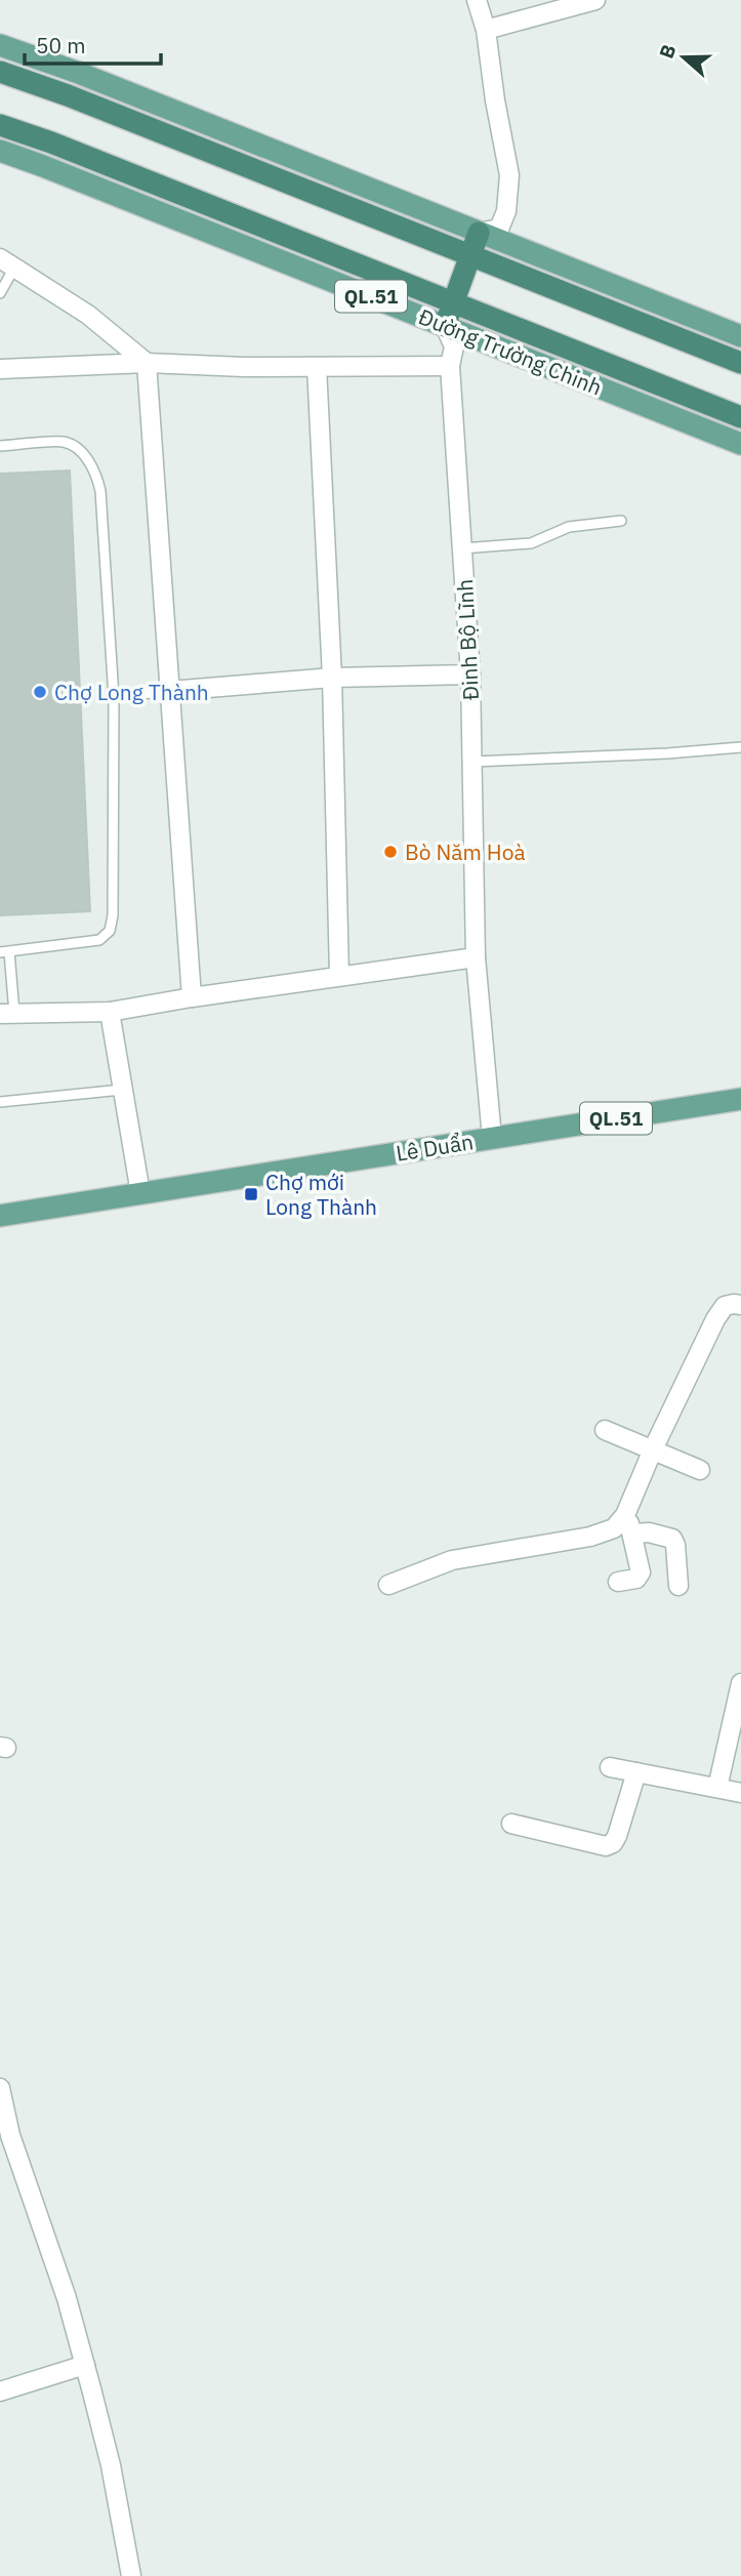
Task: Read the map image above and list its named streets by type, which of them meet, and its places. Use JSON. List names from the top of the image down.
{
  "streets": {
    "highway": ["QL.51", "Đường Trường Chinh"],
    "main road": ["Lê Duẩn"],
    "street": ["Đinh Bộ Lĩnh"]
  },
  "crossings": [
    ["Đường Trường Chinh", "Đinh Bộ Lĩnh"],
    ["Đinh Bộ Lĩnh", "Lê Duẩn"]
  ],
  "places": {
    "other": ["Chợ Long Thành", "Bò Năm Hoà"],
    "transit": ["Chợ mới Long Thành"]
  },
  "scale_bar": "50 m",
  "north": "left"
}
